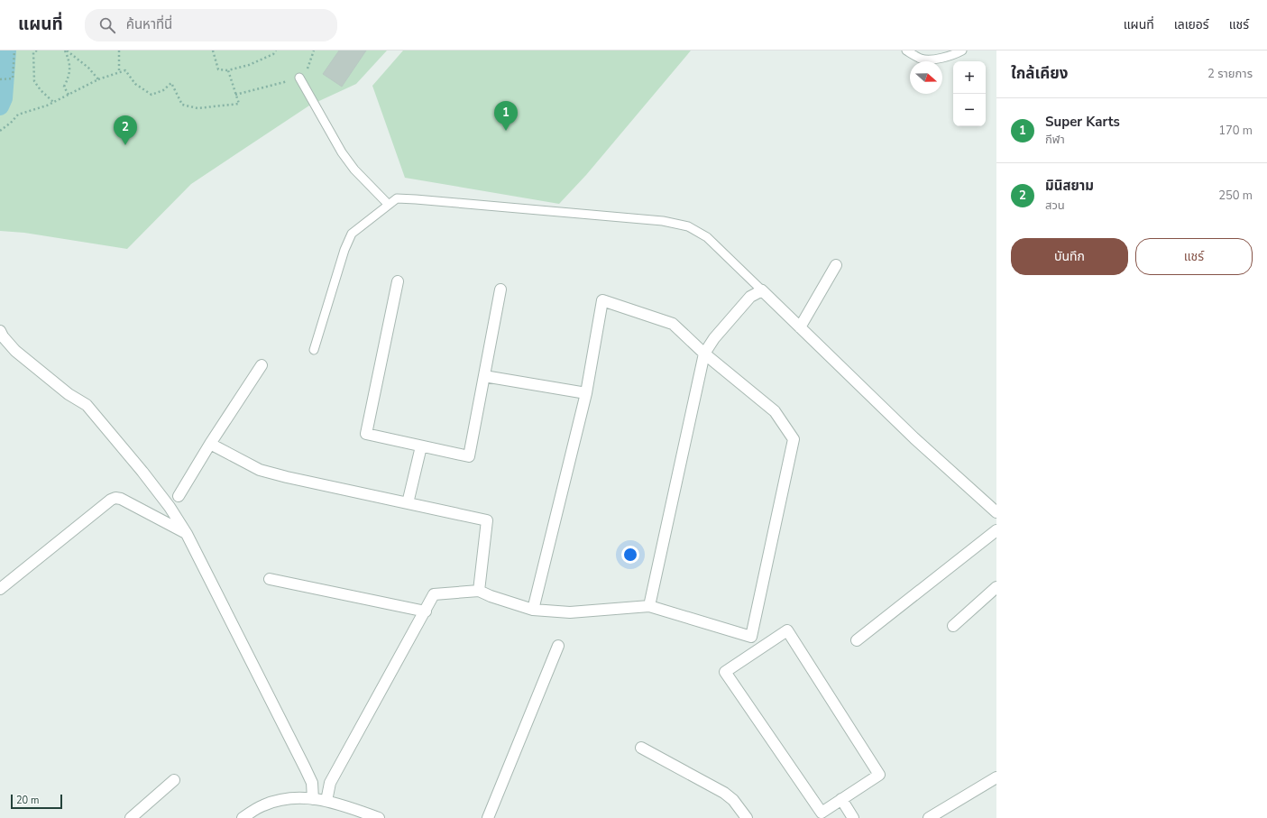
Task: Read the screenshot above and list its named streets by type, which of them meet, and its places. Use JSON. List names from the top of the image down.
{
  "scale_bar": "20 m",
  "north": "right",
  "page": {
    "header": "แผนที่",
    "search": "ค้นหาที่นี่",
    "nav": ["แผนที่", "เลเยอร์", "แชร์"],
    "heading": ["ใกล้เคียง", "2 รายการ"],
    "map_buttons": ["+", "−"],
    "list": [
      {
        "mark": "1",
        "name": "Super Karts",
        "note": "กีฬา",
        "value": "170 m"
      },
      {
        "mark": "2",
        "name": "มินิสยาม",
        "note": "สวน",
        "value": "250 m"
      }
    ],
    "pins": ["1", "2"],
    "buttons": ["บันทึก", "แชร์"],
    "scale": "20 m"
  }
}
